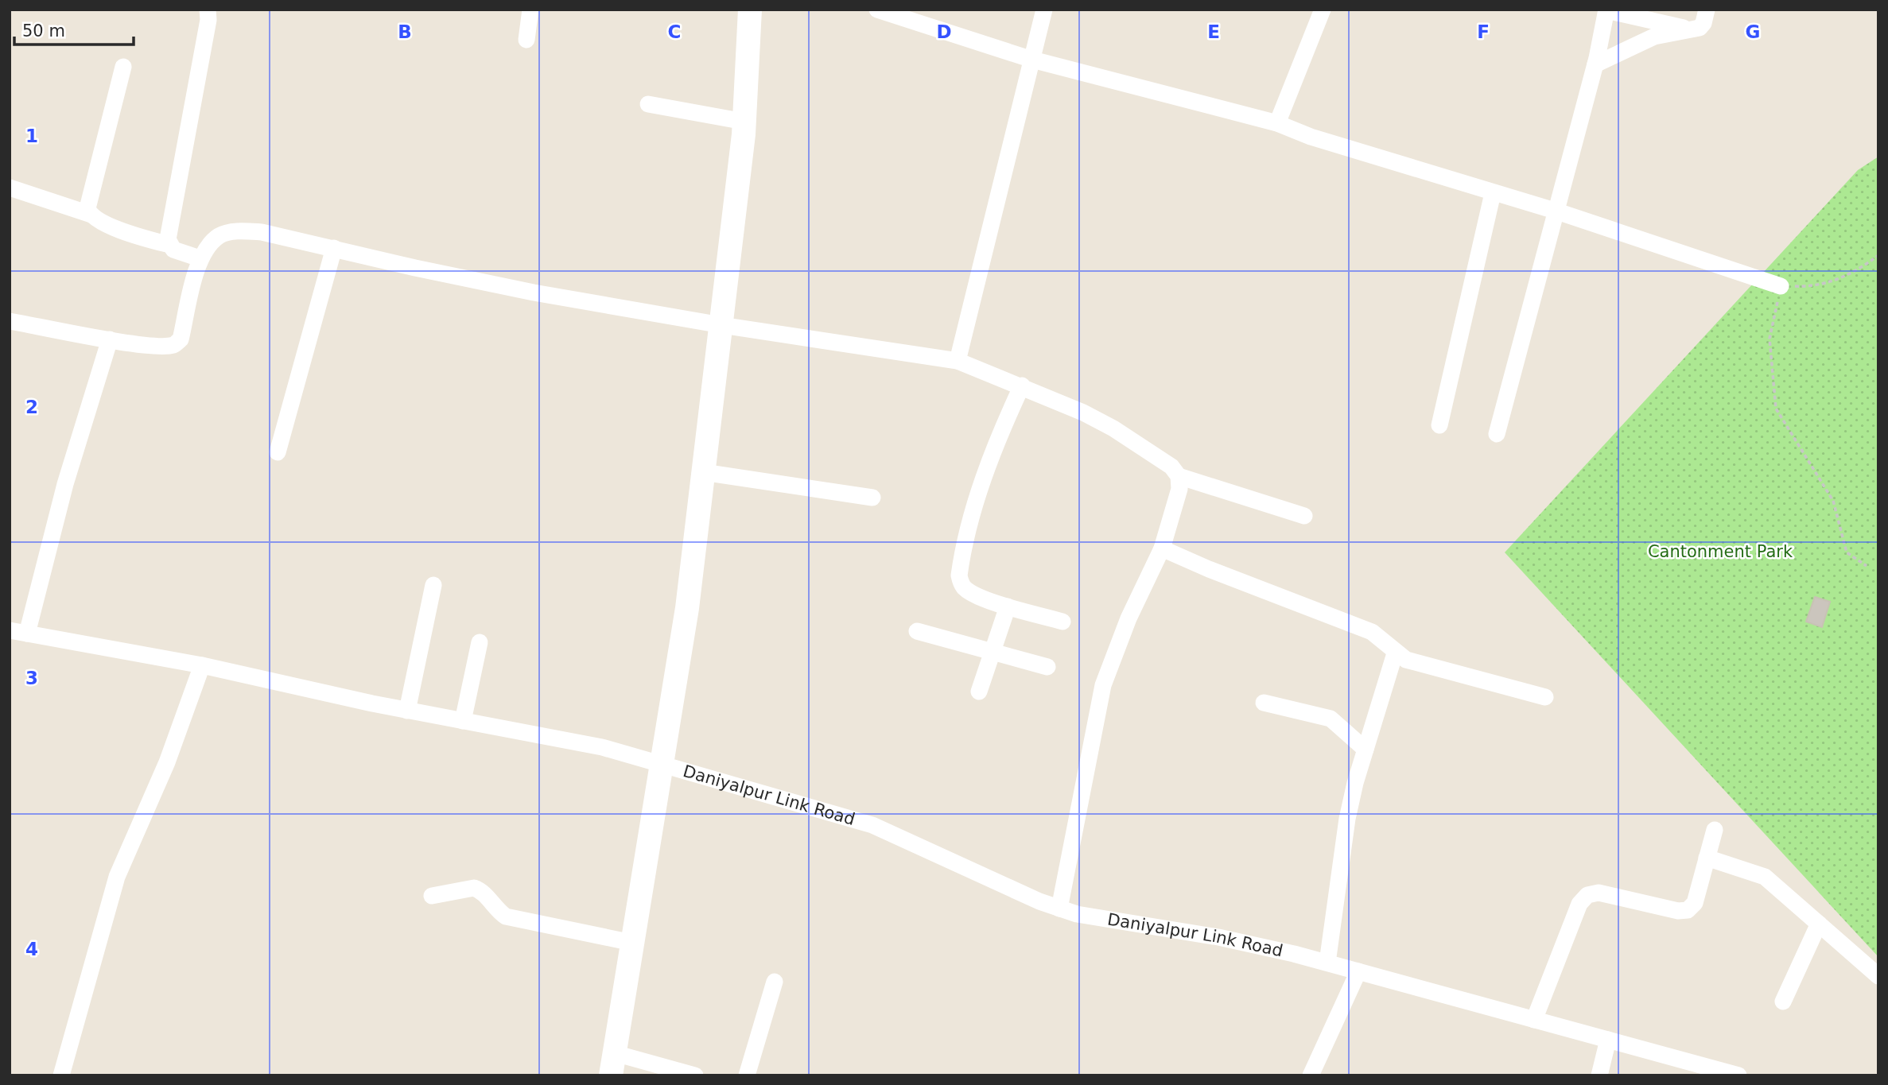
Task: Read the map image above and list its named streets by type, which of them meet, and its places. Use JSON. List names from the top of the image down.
{
  "streets": {
    "street": ["Daniyalpur Link Road"]
  },
  "parks": ["Cantonment Park"],
  "scale_bar": "50 m",
  "grid": {
    "columns": [
      "B",
      "C",
      "D",
      "E",
      "F",
      "G"
    ],
    "rows": [
      "1",
      "2",
      "3",
      "4"
    ]
  }
}
